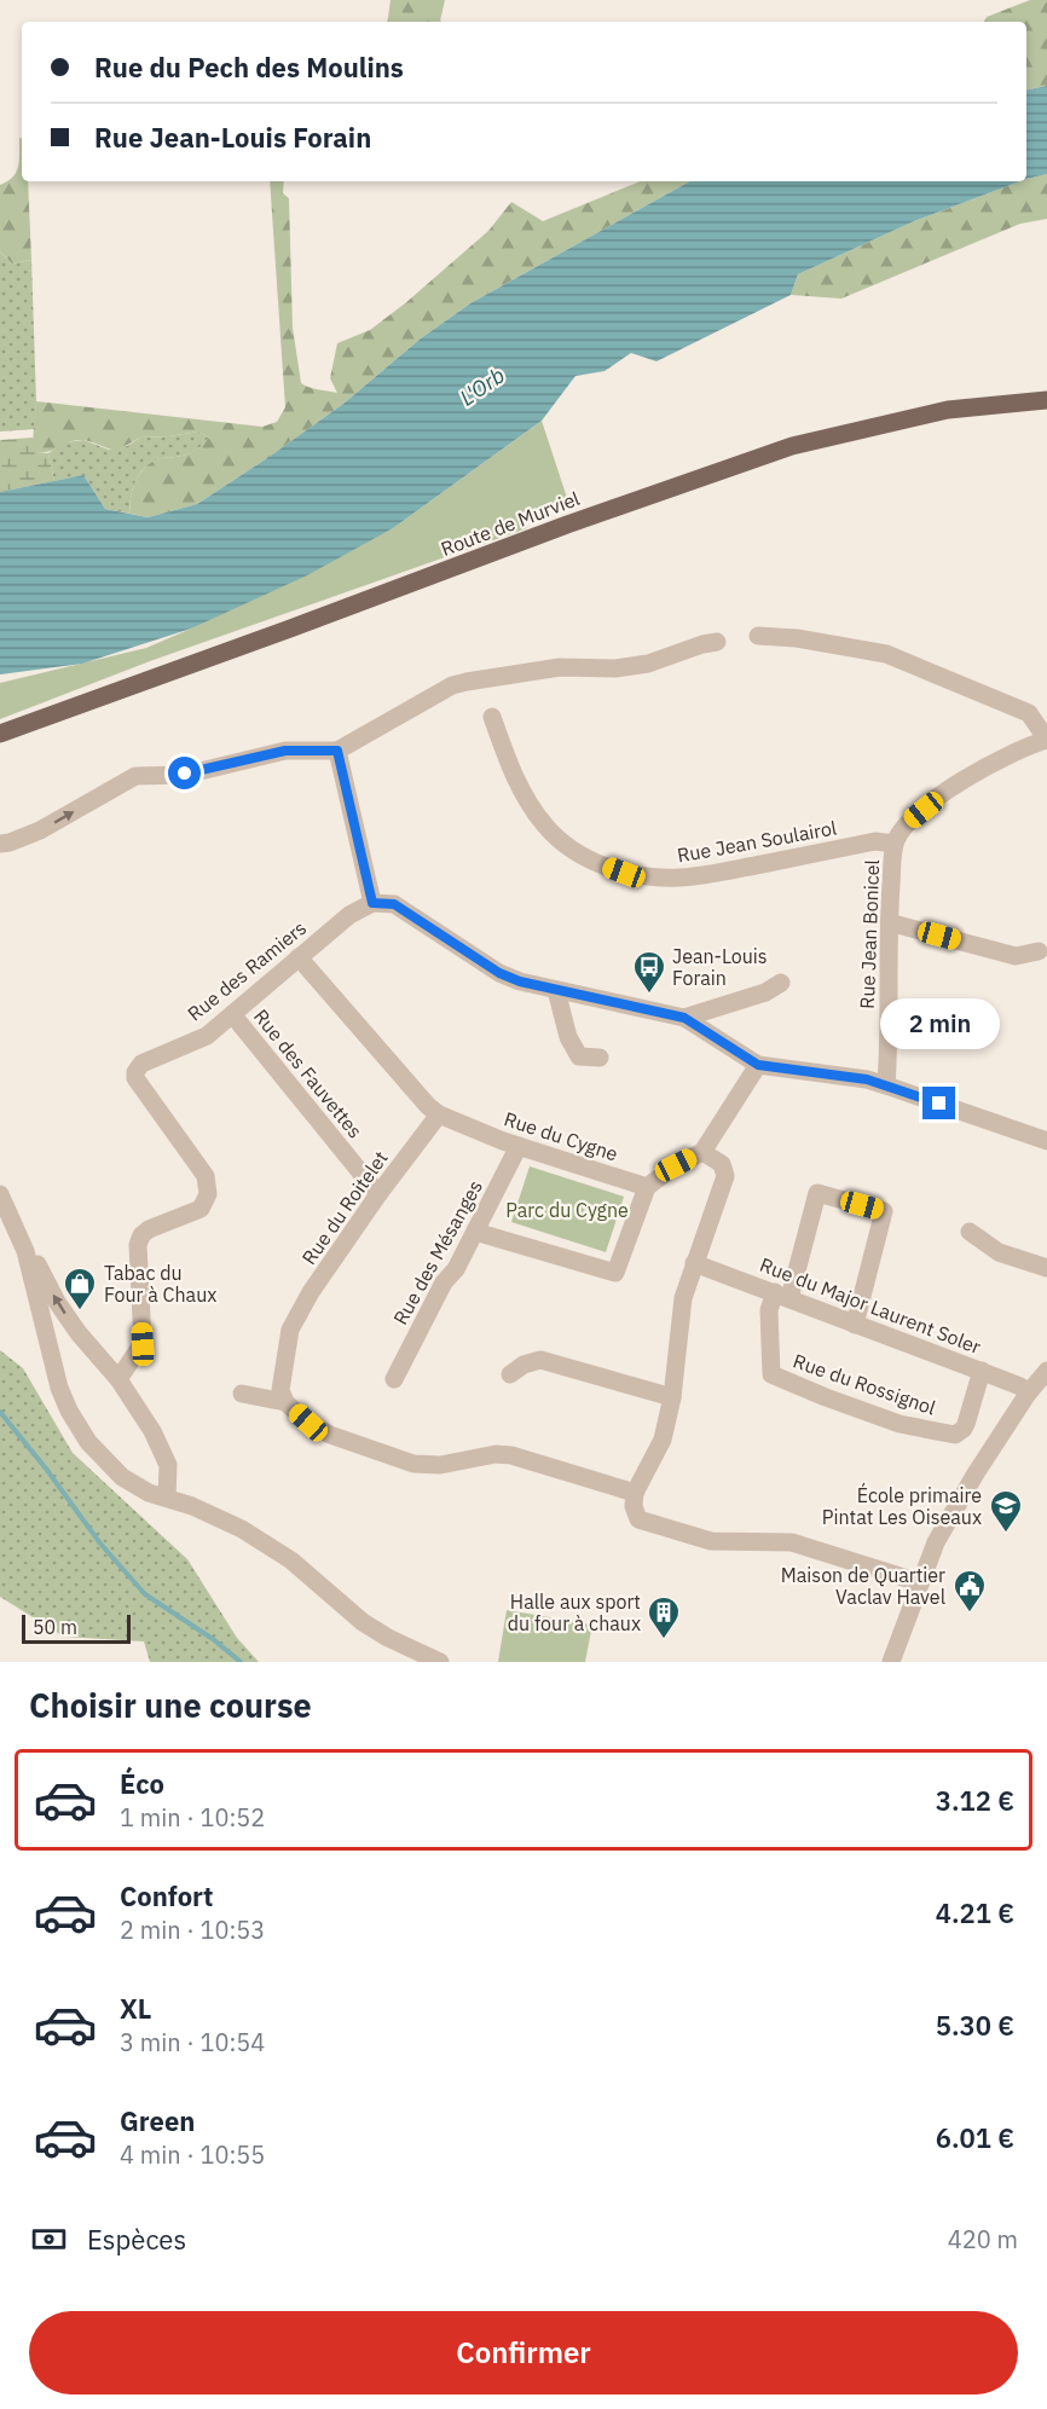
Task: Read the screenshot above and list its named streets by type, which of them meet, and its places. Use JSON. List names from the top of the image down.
{
  "streets": {
    "main road": ["Route de Murviel"],
    "street": [
      "Rue Jean Soulairol",
      "Rue Jean Bonicel",
      "Rue des Ramiers",
      "Rue des Fauvettes",
      "Rue du Cygne",
      "Rue du Roitelet",
      "Rue des Mésanges",
      "Rue du Major Laurent Soler",
      "Rue du Rossignol"
    ]
  },
  "crossings": [
    ["Rue Jean Soulairol", "Rue Jean Bonicel"],
    ["Rue des Ramiers", "Rue des Fauvettes"],
    ["Rue des Ramiers", "Rue du Cygne"],
    ["Rue des Fauvettes", "Rue du Roitelet"],
    ["Rue du Cygne", "Rue du Roitelet"],
    ["Rue du Cygne", "Rue des Mésanges"],
    ["Rue du Major Laurent Soler", "Rue du Rossignol"]
  ],
  "water": ["L'Orb"],
  "parks": ["Parc du Cygne"],
  "places": {
    "bus stop": ["Jean-Louis Forain"],
    "shop": ["Tabac du Four à Chaux"],
    "school or university": ["École primaire Pintat Les Oiseaux"],
    "public building": ["Maison de Quartier Vaclav Havel"],
    "building": ["Halle aux sport du four à chaux"]
  },
  "scale_bar": "50 m",
  "page": {
    "banner": ["Rue du Pech des Moulins", "Rue Jean-Louis Forain"],
    "bubble": "2 min",
    "scale": "50 m",
    "heading": "Choisir une course",
    "list": [
      {
        "name": "Éco",
        "note": "1 min · 10:52",
        "value": "3.12 €"
      },
      {
        "name": "Confort",
        "note": "2 min · 10:53",
        "value": "4.21 €"
      },
      {
        "name": "XL",
        "note": "3 min · 10:54",
        "value": "5.30 €"
      },
      {
        "name": "Green",
        "note": "4 min · 10:55",
        "value": "6.01 €"
      }
    ],
    "pay": ["Espèces", "420 m"],
    "buttons": "Confirmer"
  }
}
